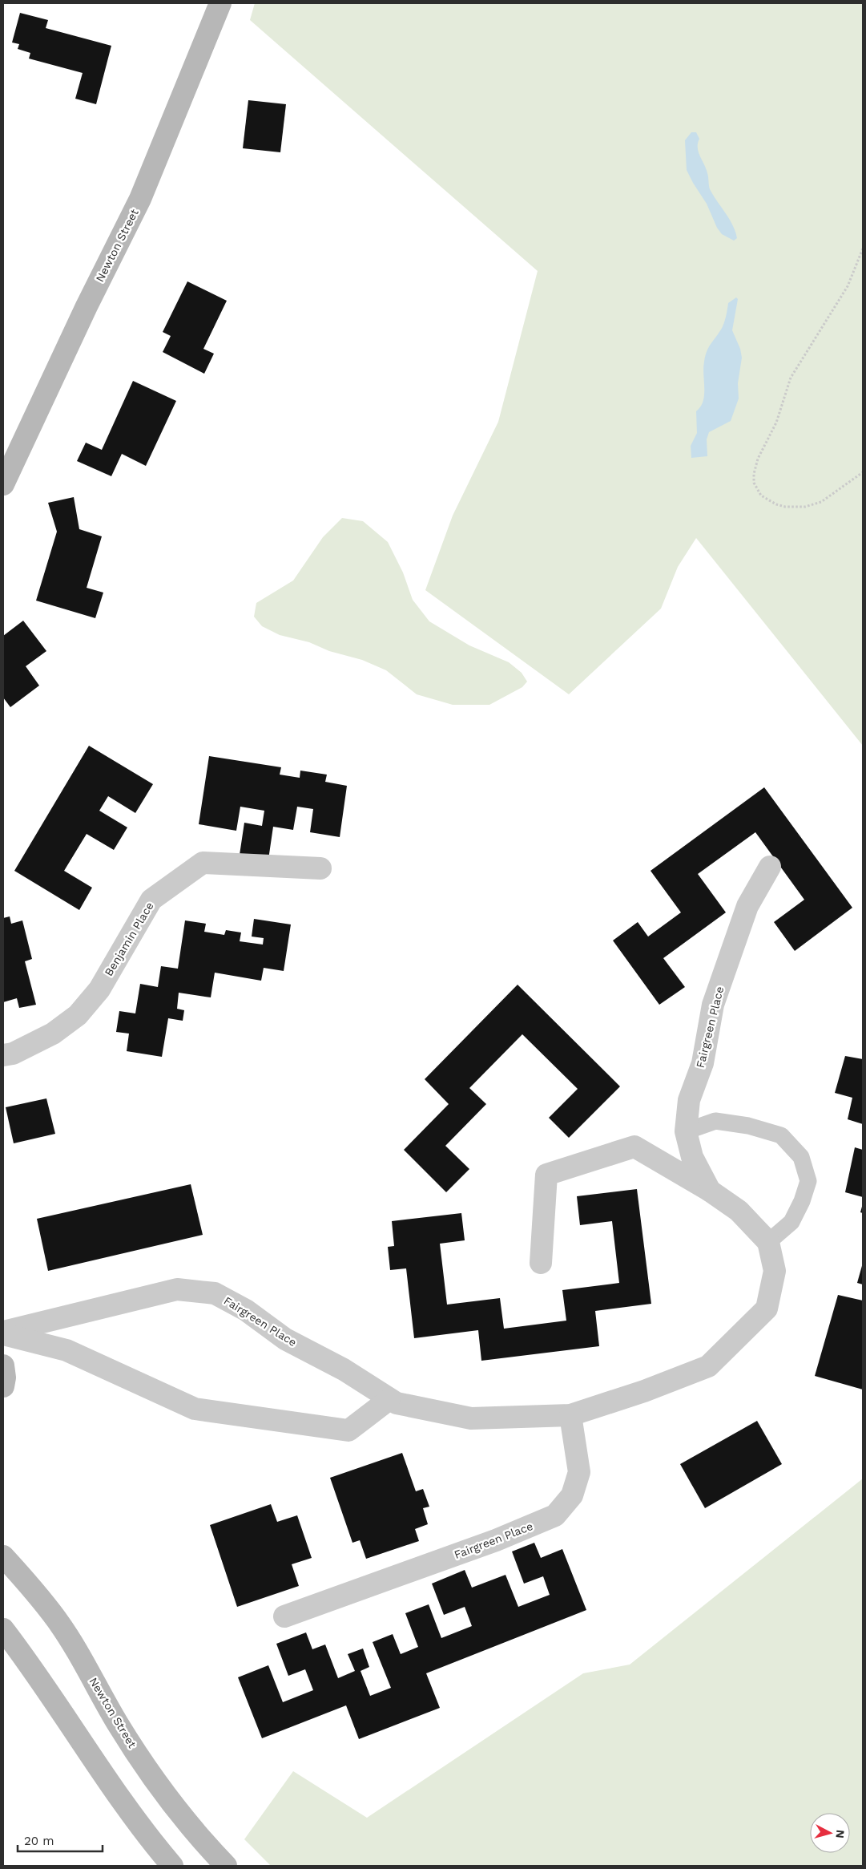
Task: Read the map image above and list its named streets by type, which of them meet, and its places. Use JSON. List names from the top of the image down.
{
  "streets": {
    "main road": ["Newton Street"],
    "street": ["Benjamin Place", "Fairgreen Place"]
  },
  "scale_bar": "20 m",
  "north": "right"
}
